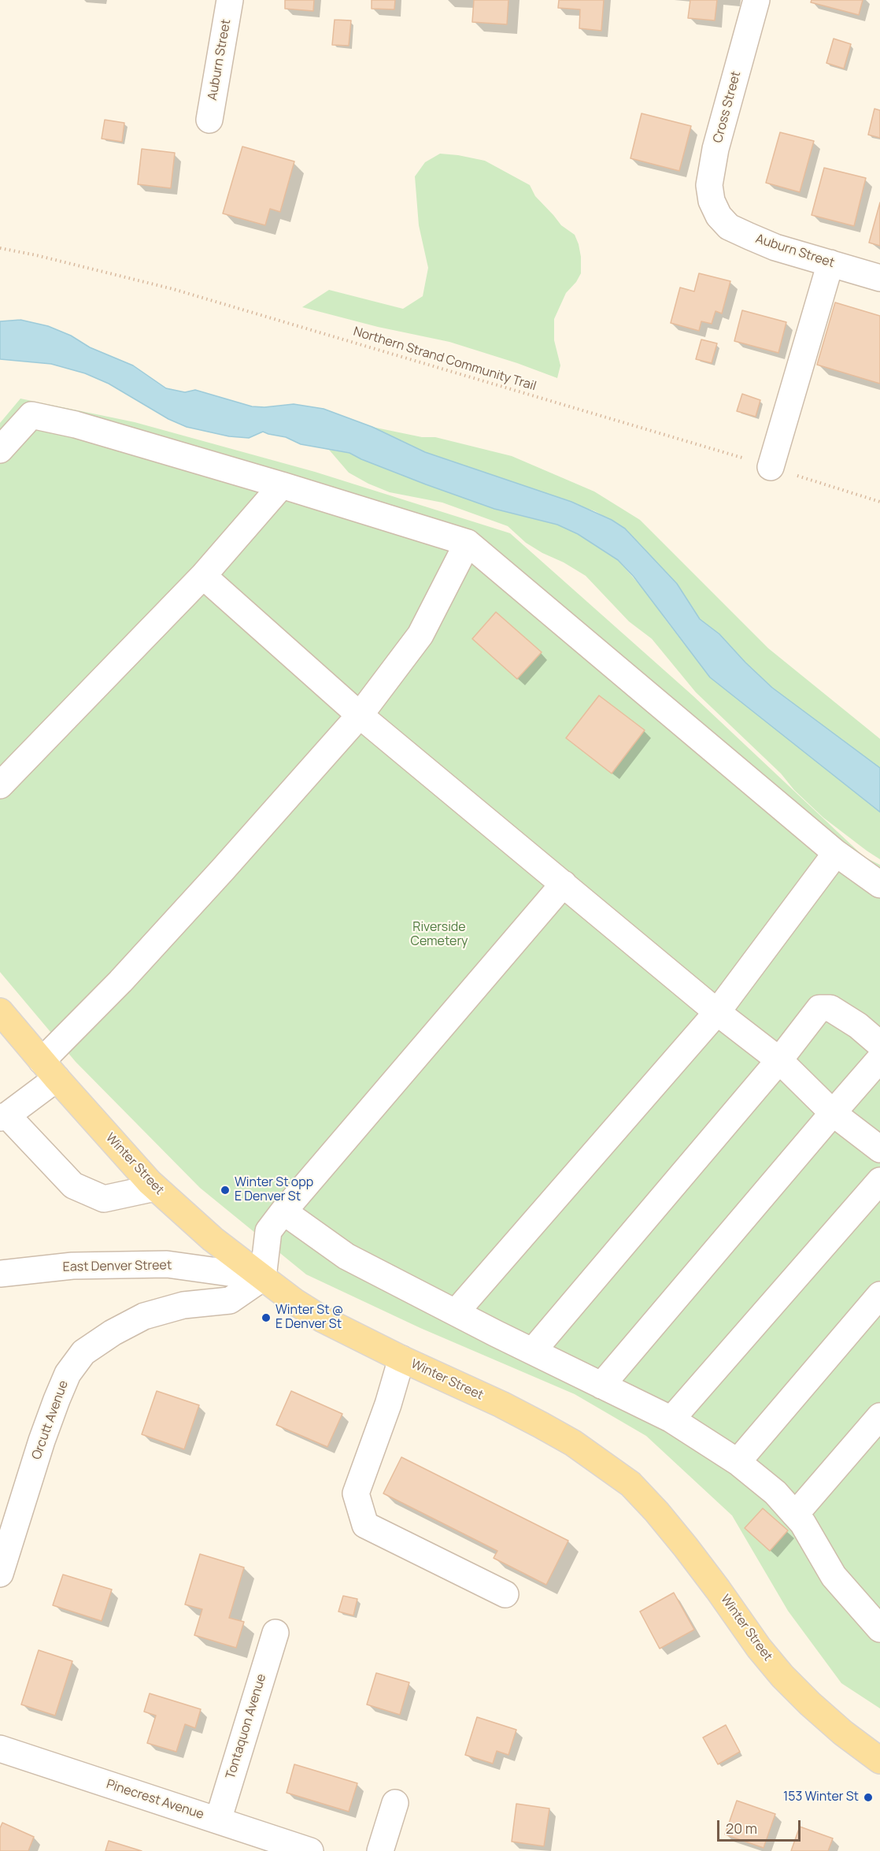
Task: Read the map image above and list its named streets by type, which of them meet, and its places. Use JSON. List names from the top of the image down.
{
  "streets": {
    "main road": ["Winter Street"],
    "street": [
      "Auburn Street",
      "Cross Street",
      "East Denver Street",
      "Orcutt Avenue",
      "Tontaquon Avenue",
      "Pinecrest Avenue"
    ],
    "path": ["Northern Strand Community Trail"]
  },
  "crossings": [
    ["Auburn Street", "Cross Street"],
    ["Winter Street", "East Denver Street"],
    ["Winter Street", "Orcutt Avenue"],
    ["East Denver Street", "Orcutt Avenue"],
    ["Tontaquon Avenue", "Pinecrest Avenue"]
  ],
  "parks": ["Riverside Cemetery"],
  "places": ["Winter St opp E Denver St", "Winter St @ E Denver St", "153 Winter St"],
  "scale_bar": "20 m"
}
